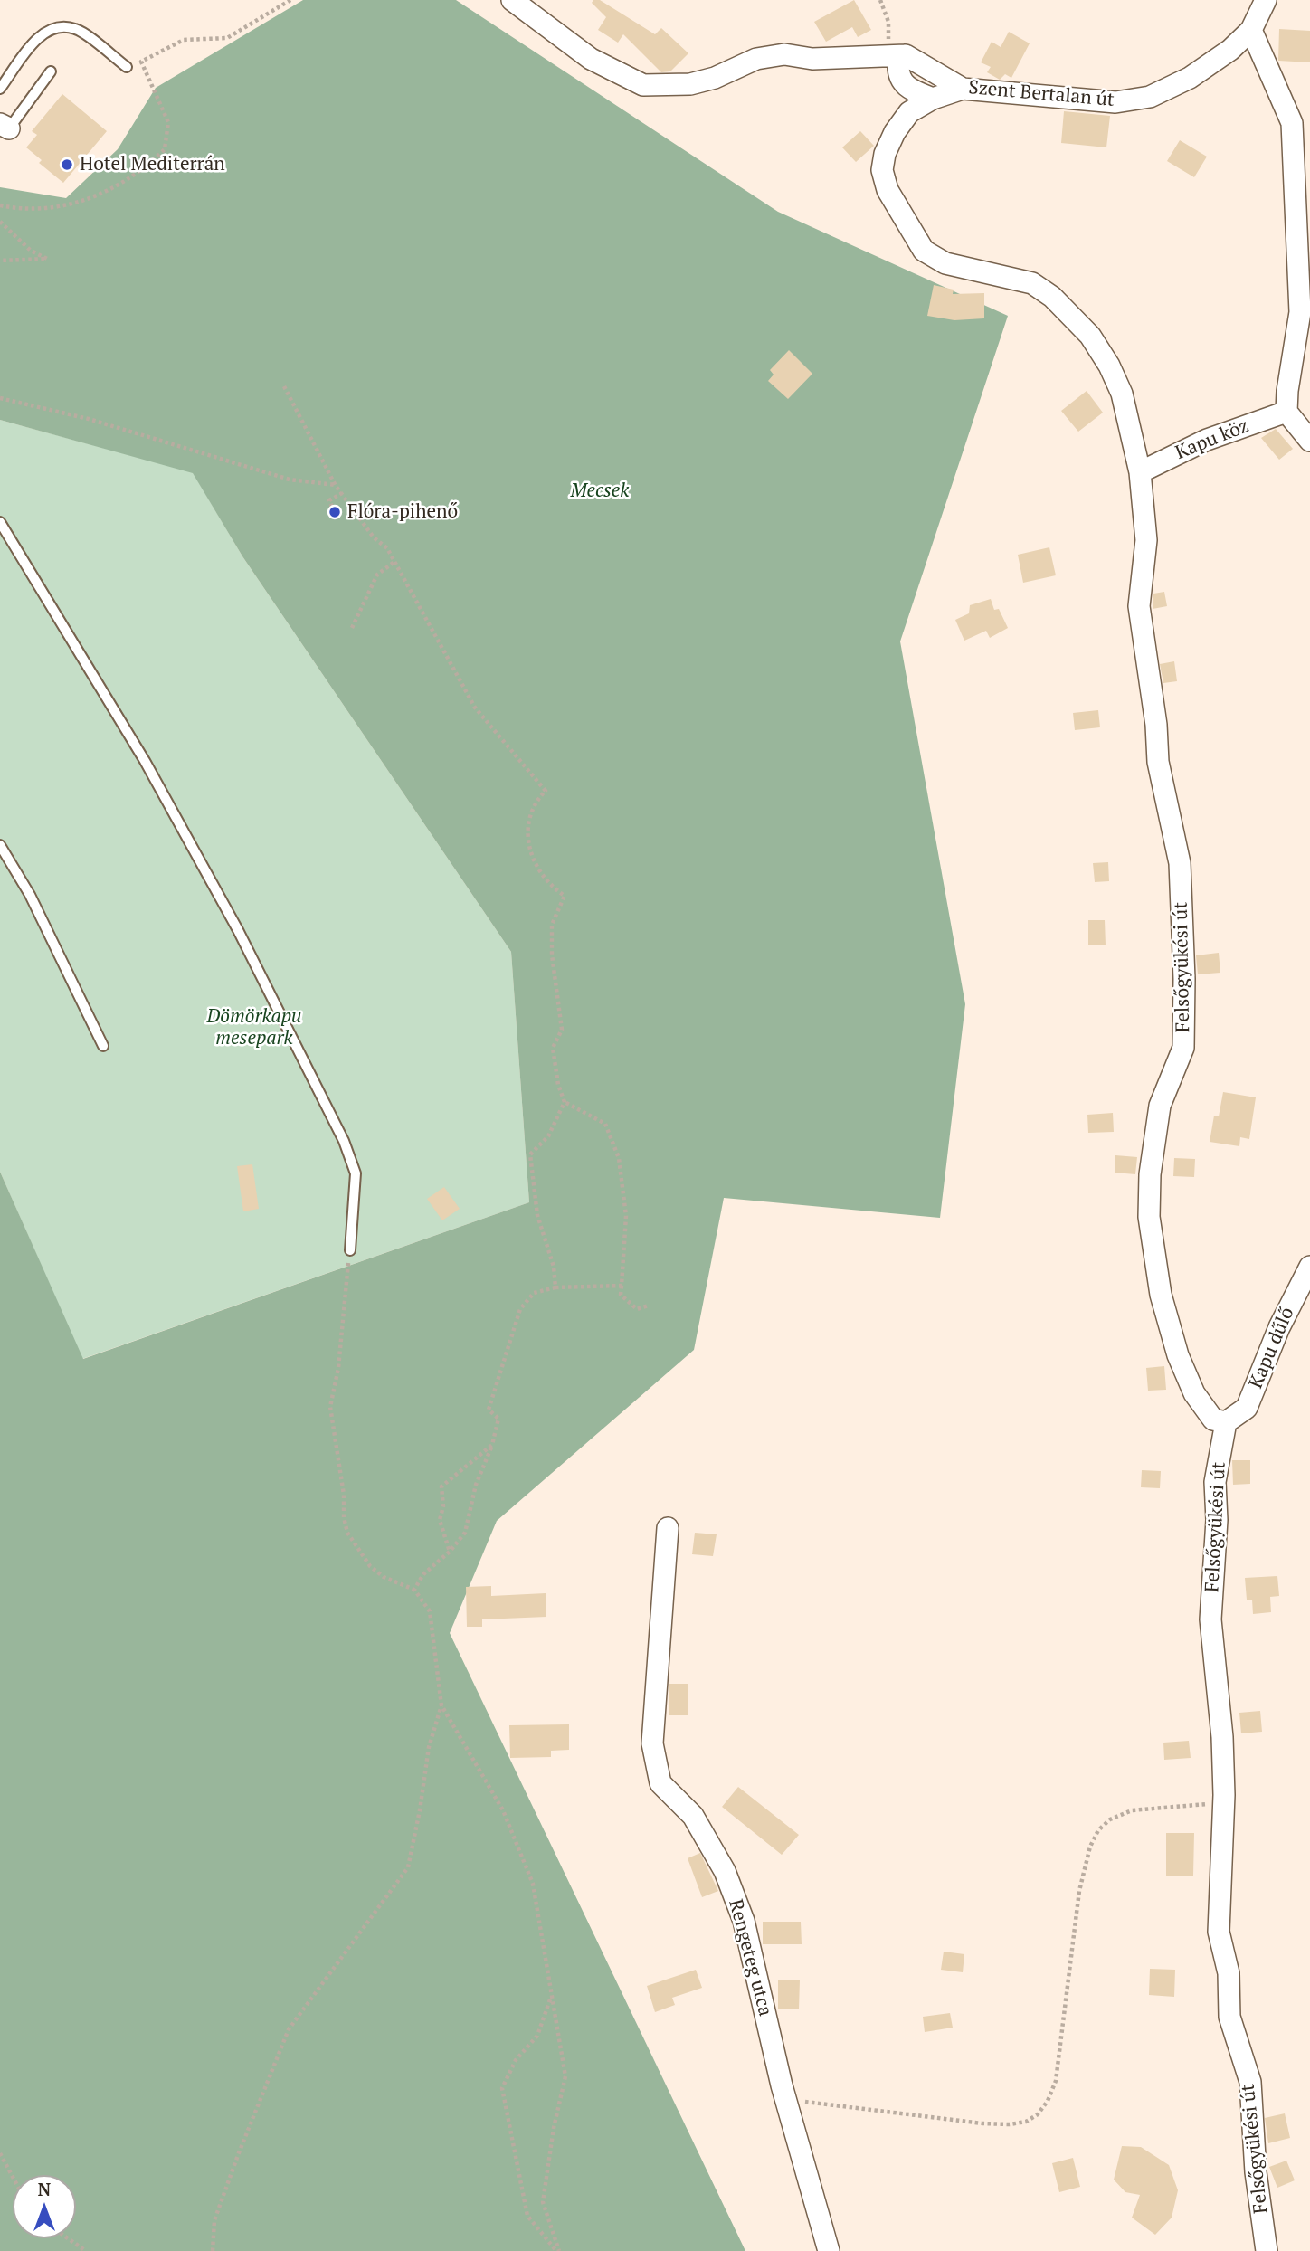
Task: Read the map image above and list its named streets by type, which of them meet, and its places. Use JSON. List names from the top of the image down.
{
  "streets": {
    "street": [
      "Szent Bertalan út",
      "Kapu köz",
      "Felsőgyükési út",
      "Kapu dűlő",
      "Rengeteg utca"
    ]
  },
  "crossings": [
    ["Szent Bertalan út", "Felsőgyükési út"],
    ["Kapu köz", "Felsőgyükési út"],
    ["Felsőgyükési út", "Kapu dűlő"]
  ],
  "parks": ["Mecsek", "Dömörkapu mesepark"],
  "places": ["Hotel Mediterrán", "Flóra-pihenő"],
  "north": "top"
}
